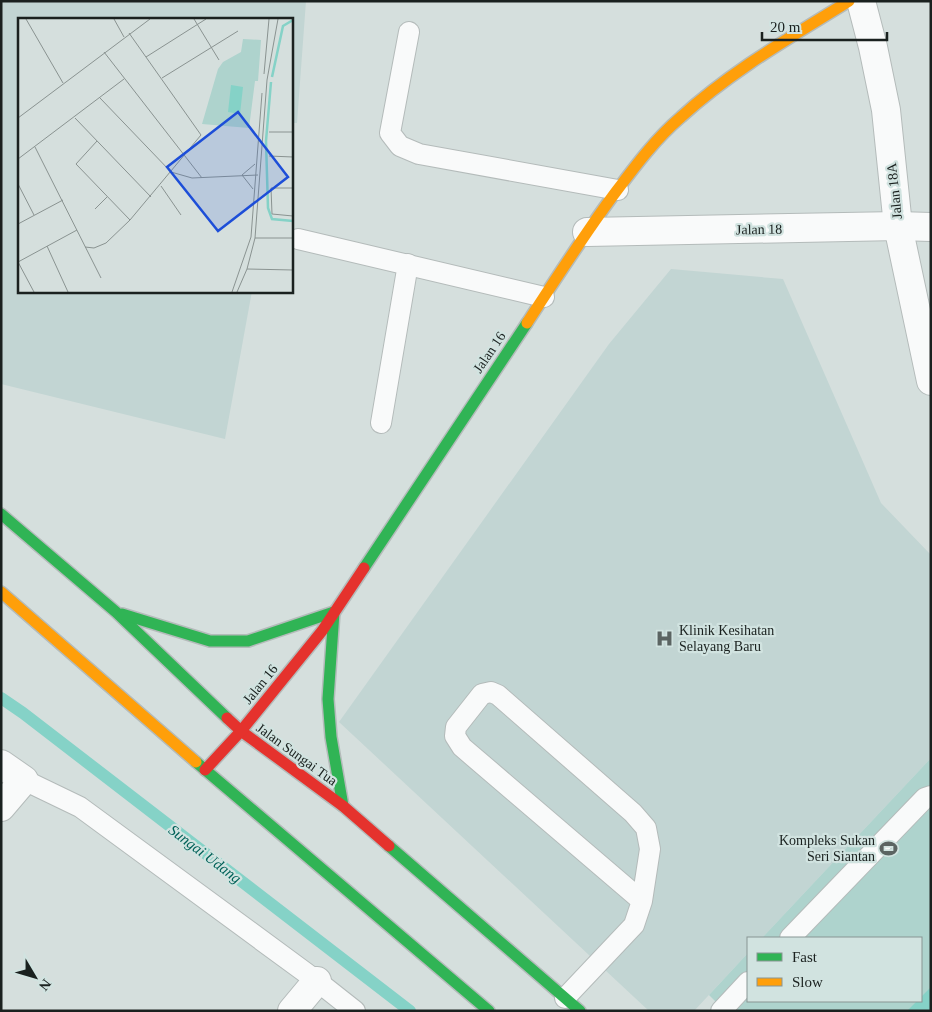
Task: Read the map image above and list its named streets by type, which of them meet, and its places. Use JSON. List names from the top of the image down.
{
  "streets": {
    "main road": ["Jalan 16", "Jalan Sungai Tua"],
    "street": ["Jalan 18A", "Jalan 18"]
  },
  "crossings": [
    ["Jalan 18A", "Jalan 18"],
    ["Jalan 18", "Jalan 16"],
    ["Jalan 16", "Jalan Sungai Tua"]
  ],
  "water": ["Sungai Udang"],
  "places": {
    "hospital": ["Klinik Kesihatan Selayang Baru"],
    "sports": ["Kompleks Sukan Seri Siantan"]
  },
  "legend": ["Fast", "Slow"],
  "scale_bar": "20 m",
  "north": "bottom right"
}
